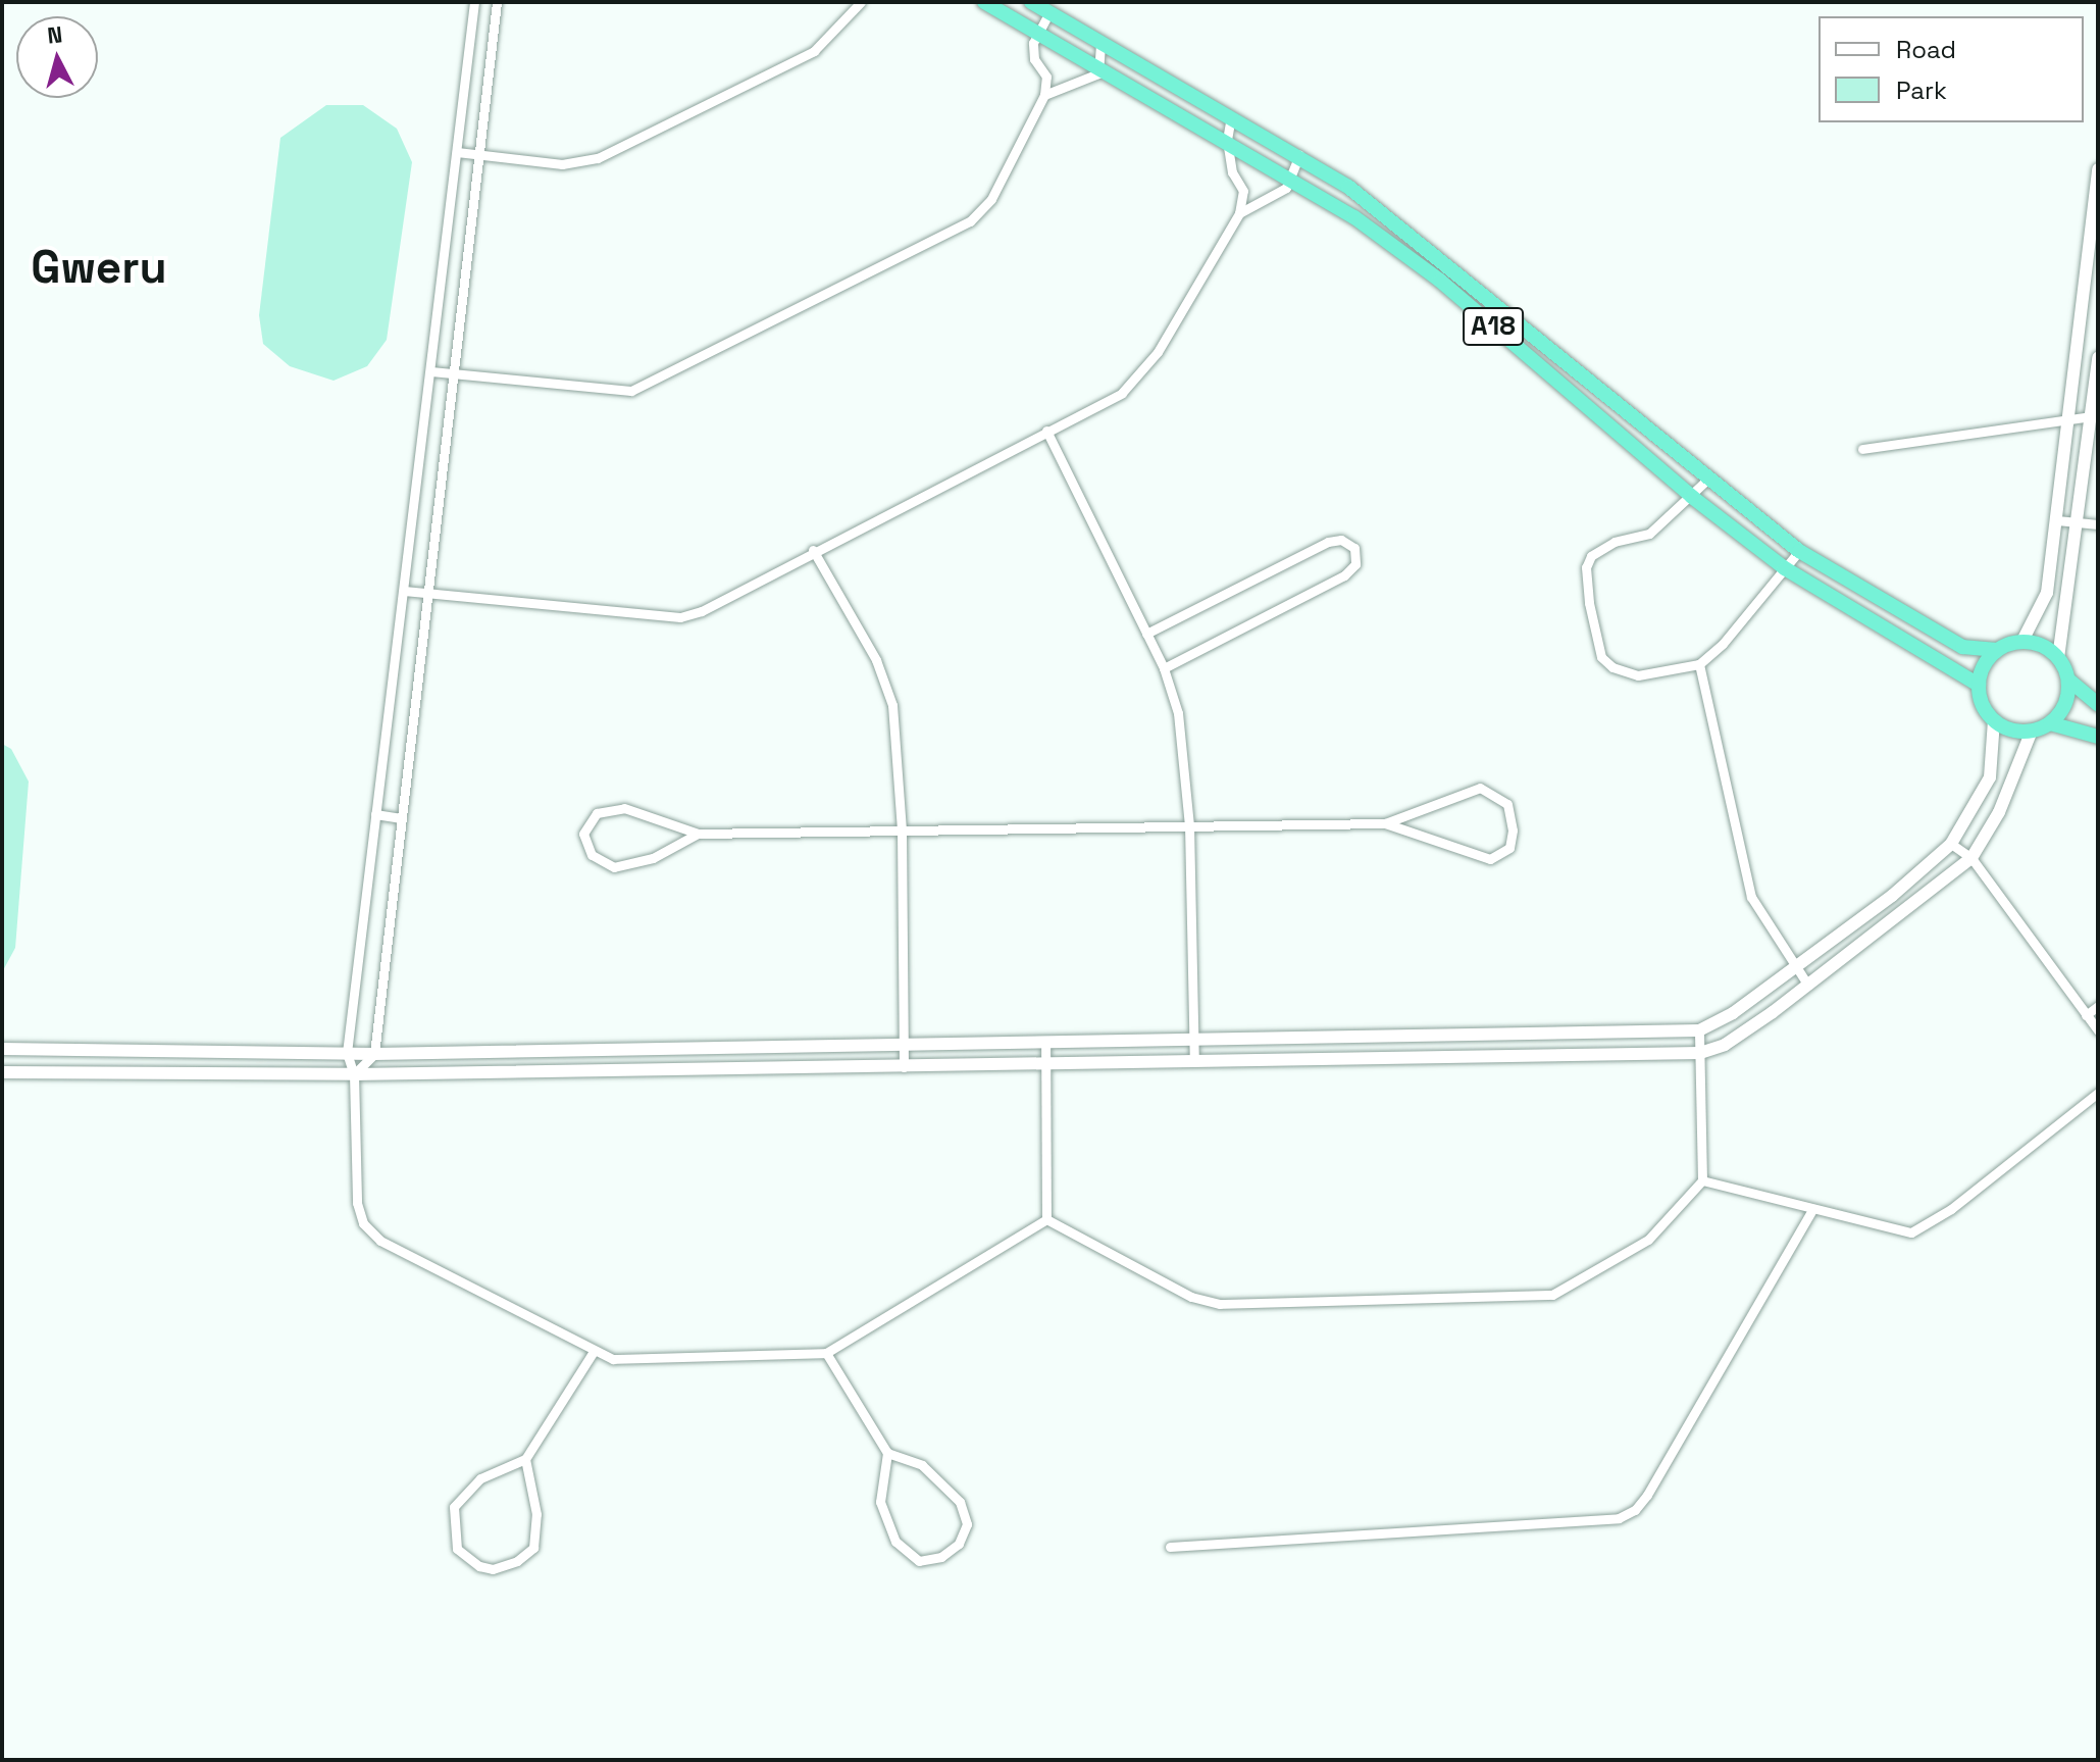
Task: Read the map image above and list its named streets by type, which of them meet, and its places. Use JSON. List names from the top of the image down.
{
  "streets": {
    "highway": ["A18"]
  },
  "districts": ["Gweru"],
  "legend": ["Road", "Park"],
  "north": "top"
}
